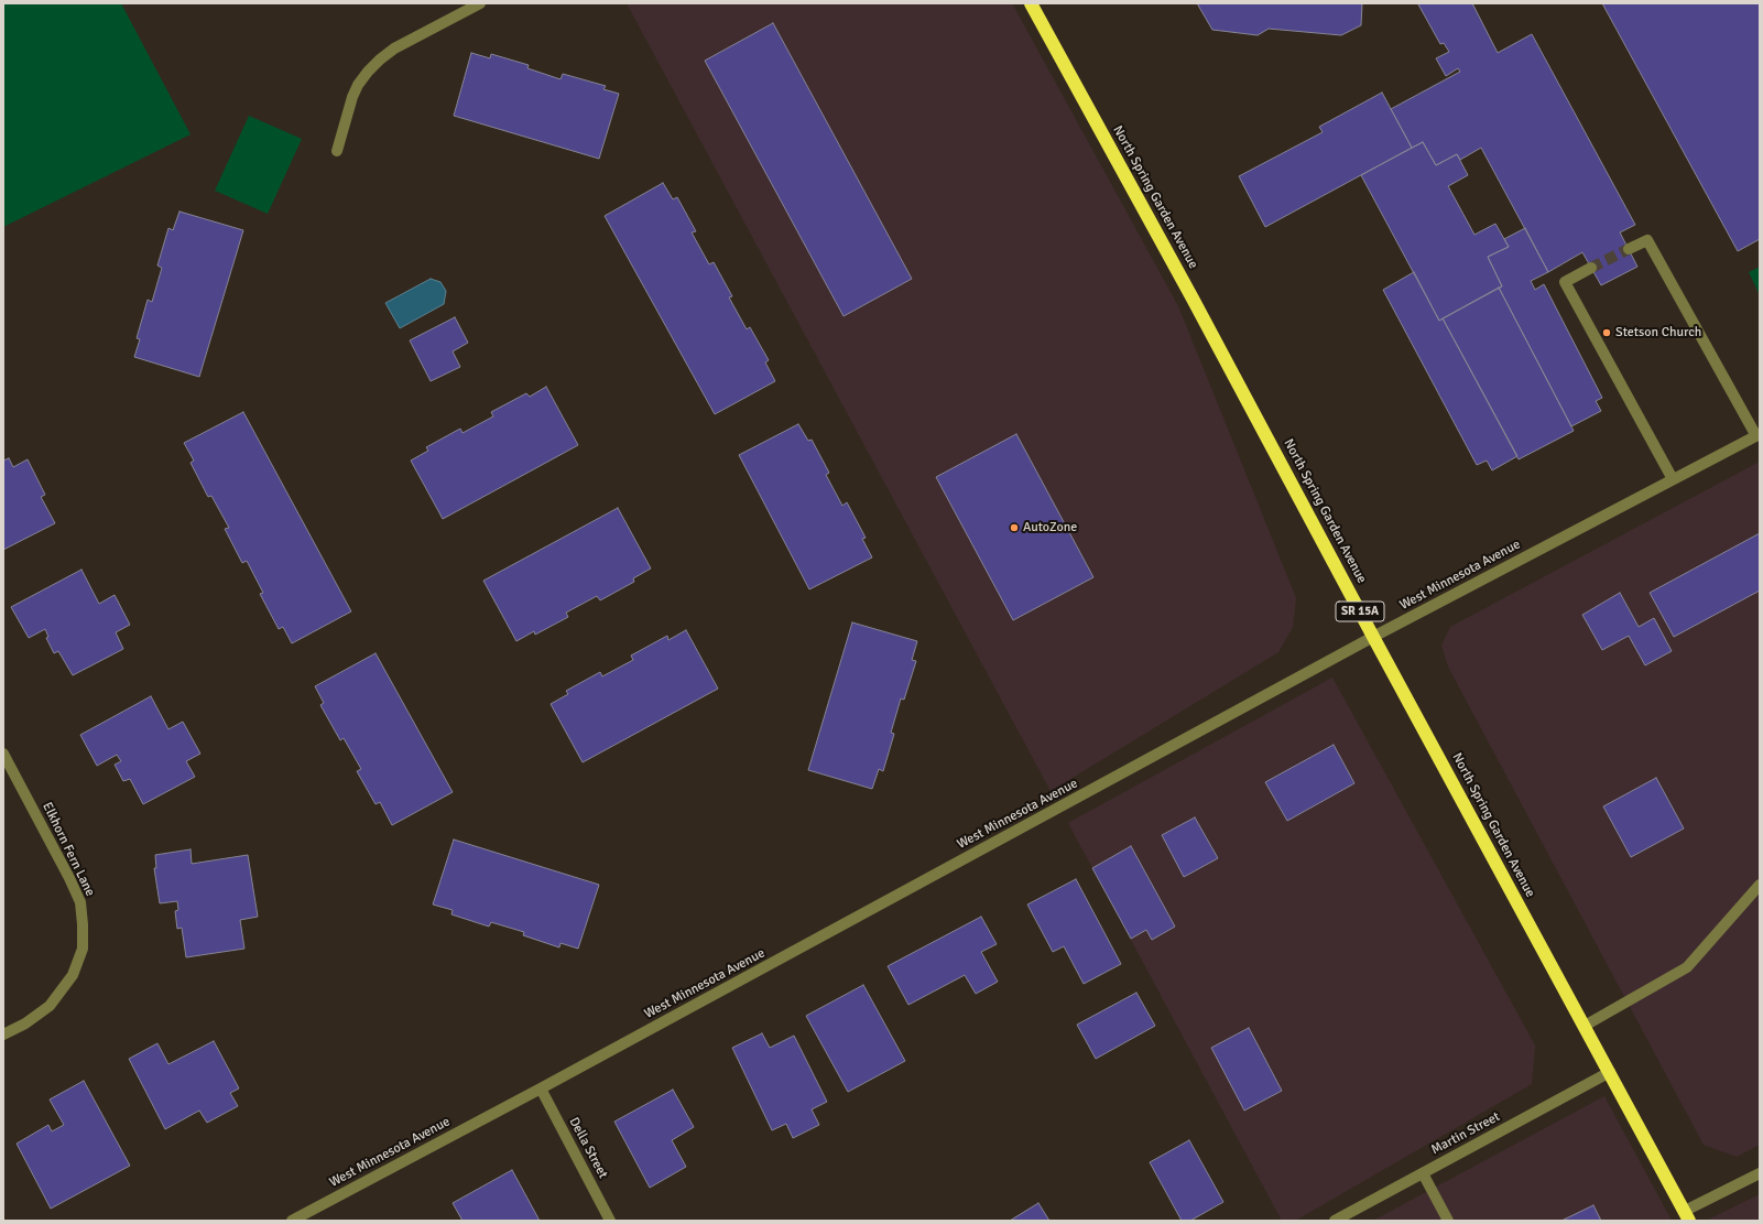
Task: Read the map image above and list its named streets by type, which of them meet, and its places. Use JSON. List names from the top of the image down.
{
  "streets": {
    "highway": ["North Spring Garden Avenue", "SR 15A"],
    "street": [
      "West Minnesota Avenue",
      "Elkhorn Fern Lane",
      "Martin Street",
      "Della Street"
    ]
  },
  "crossings": [
    ["North Spring Garden Avenue", "West Minnesota Avenue"],
    ["North Spring Garden Avenue", "Martin Street"],
    ["West Minnesota Avenue", "Della Street"]
  ],
  "places": ["Stetson Church", "AutoZone"]
}
